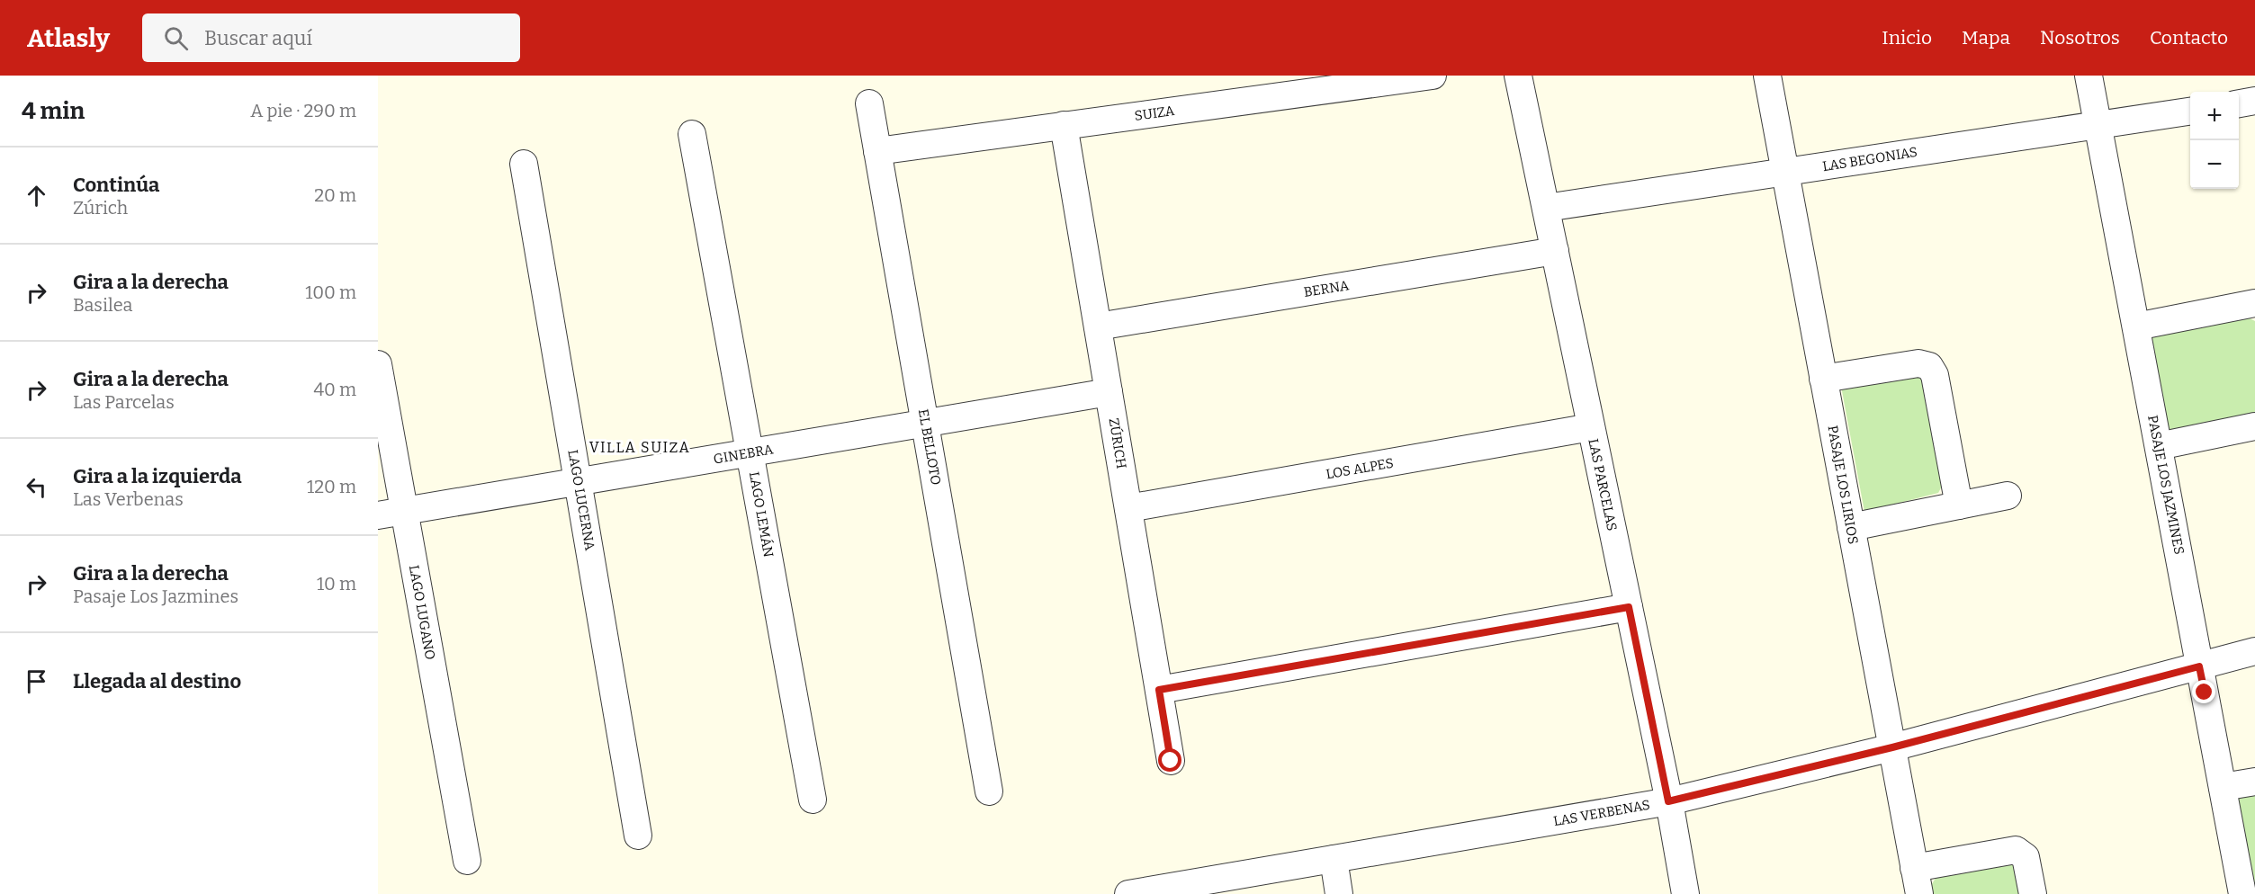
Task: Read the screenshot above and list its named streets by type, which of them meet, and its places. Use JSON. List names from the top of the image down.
{
  "streets": {
    "street": [
      "SUIZA",
      "LAS BEGONIAS",
      "BERNA",
      "ZÚRICH",
      "EL BELLOTO",
      "GINEBRA",
      "LOS ALPES",
      "LAS PARCELAS",
      "PASAJE LOS LIRIOS",
      "PASAJE LOS JAZMINES",
      "LAGO LUCERNA",
      "LAGO LEMÁN",
      "LAGO LUGANO",
      "LAS VERBENAS"
    ]
  },
  "crossings": [
    ["SUIZA", "ZÚRICH"],
    ["SUIZA", "EL BELLOTO"],
    ["LAS BEGONIAS", "LAS PARCELAS"],
    ["LAS BEGONIAS", "PASAJE LOS LIRIOS"],
    ["LAS BEGONIAS", "PASAJE LOS JAZMINES"],
    ["BERNA", "ZÚRICH"],
    ["BERNA", "LAS PARCELAS"],
    ["ZÚRICH", "GINEBRA"],
    ["ZÚRICH", "LOS ALPES"],
    ["EL BELLOTO", "GINEBRA"],
    ["GINEBRA", "LAGO LUCERNA"],
    ["GINEBRA", "LAGO LEMÁN"],
    ["GINEBRA", "LAGO LUGANO"],
    ["LOS ALPES", "LAS PARCELAS"],
    ["LAS PARCELAS", "LAS VERBENAS"],
    ["PASAJE LOS LIRIOS", "LAS VERBENAS"],
    ["PASAJE LOS JAZMINES", "LAS VERBENAS"]
  ],
  "districts": ["VILLA SUIZA"],
  "page": {
    "header": "Atlasly",
    "search": "Buscar aquí",
    "nav": [
      "Inicio",
      "Mapa",
      "Nosotros",
      "Contacto"
    ],
    "heading": ["4 min", "A pie · 290 m"],
    "map_buttons": ["+", "−"],
    "list": [
      ["Continúa", "Zúrich", "20 m"],
      ["Gira a la derecha", "Basilea", "100 m"],
      ["Gira a la derecha", "Las Parcelas", "40 m"],
      ["Gira a la izquierda", "Las Verbenas", "120 m"],
      ["Gira a la derecha", "Pasaje Los Jazmines", "10 m"],
      "Llegada al destino"
    ]
  }
}
